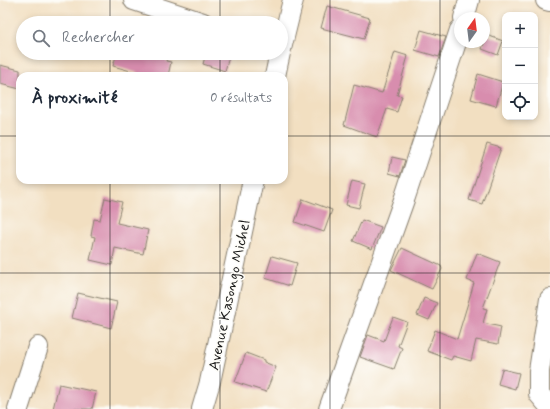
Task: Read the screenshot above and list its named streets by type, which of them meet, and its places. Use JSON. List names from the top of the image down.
{
  "streets": {
    "street": ["Avenue Kasongo Michel"]
  },
  "north": "top",
  "page": {
    "map_buttons": ["+", "−"],
    "search": "Rechercher",
    "heading": ["À proximité", "0 résultats"]
  }
}
